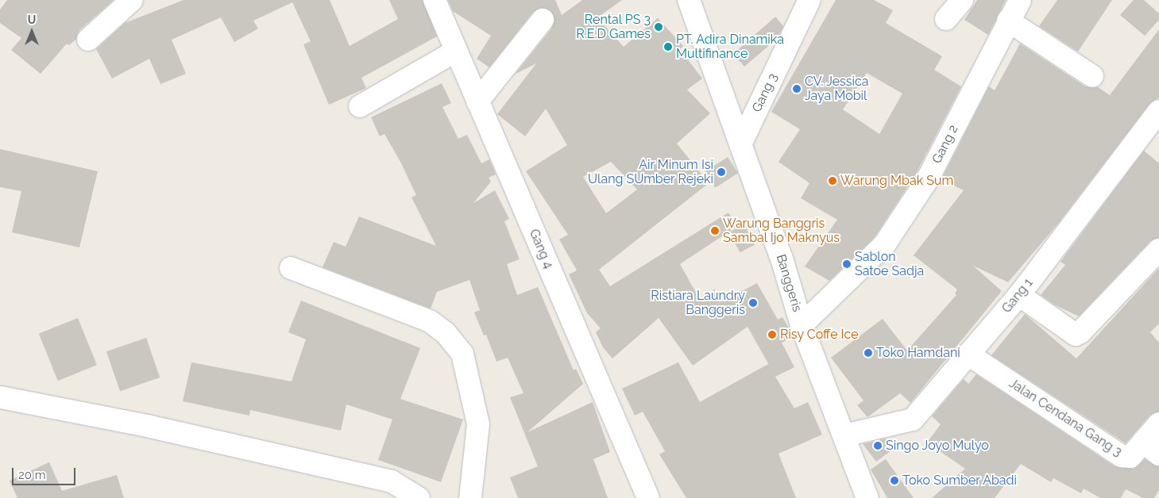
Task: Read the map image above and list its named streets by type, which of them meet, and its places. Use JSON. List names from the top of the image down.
{
  "streets": {
    "street": [
      "Gang 3",
      "Gang 2",
      "Gang 4",
      "Banggeris",
      "Gang 1",
      "Jalan Cendana Gang 3"
    ]
  },
  "crossings": [
    ["Gang 3", "Banggeris"],
    ["Gang 2", "Banggeris"],
    ["Banggeris", "Gang 1"],
    ["Gang 1", "Jalan Cendana Gang 3"]
  ],
  "places": [
    "Rental PS 3 R.E.D Games",
    "PT. Adira Dinamika Multifinance",
    "CV. Jessica Jaya Mobil",
    "Air Minum Isi Ulang SUmber Rejeki",
    "Warung Mbak Sum",
    "Warung Banggris Sambal Ijo Maknyus",
    "Sablon Satoe Sadja",
    "Ristiara Laundry Banggeris",
    "Risy Coffe Ice",
    "Toko Hamdani",
    "Singo Joyo Mulyo",
    "Toko Sumber Abadi"
  ],
  "scale_bar": "20 m",
  "north": "top"
}
